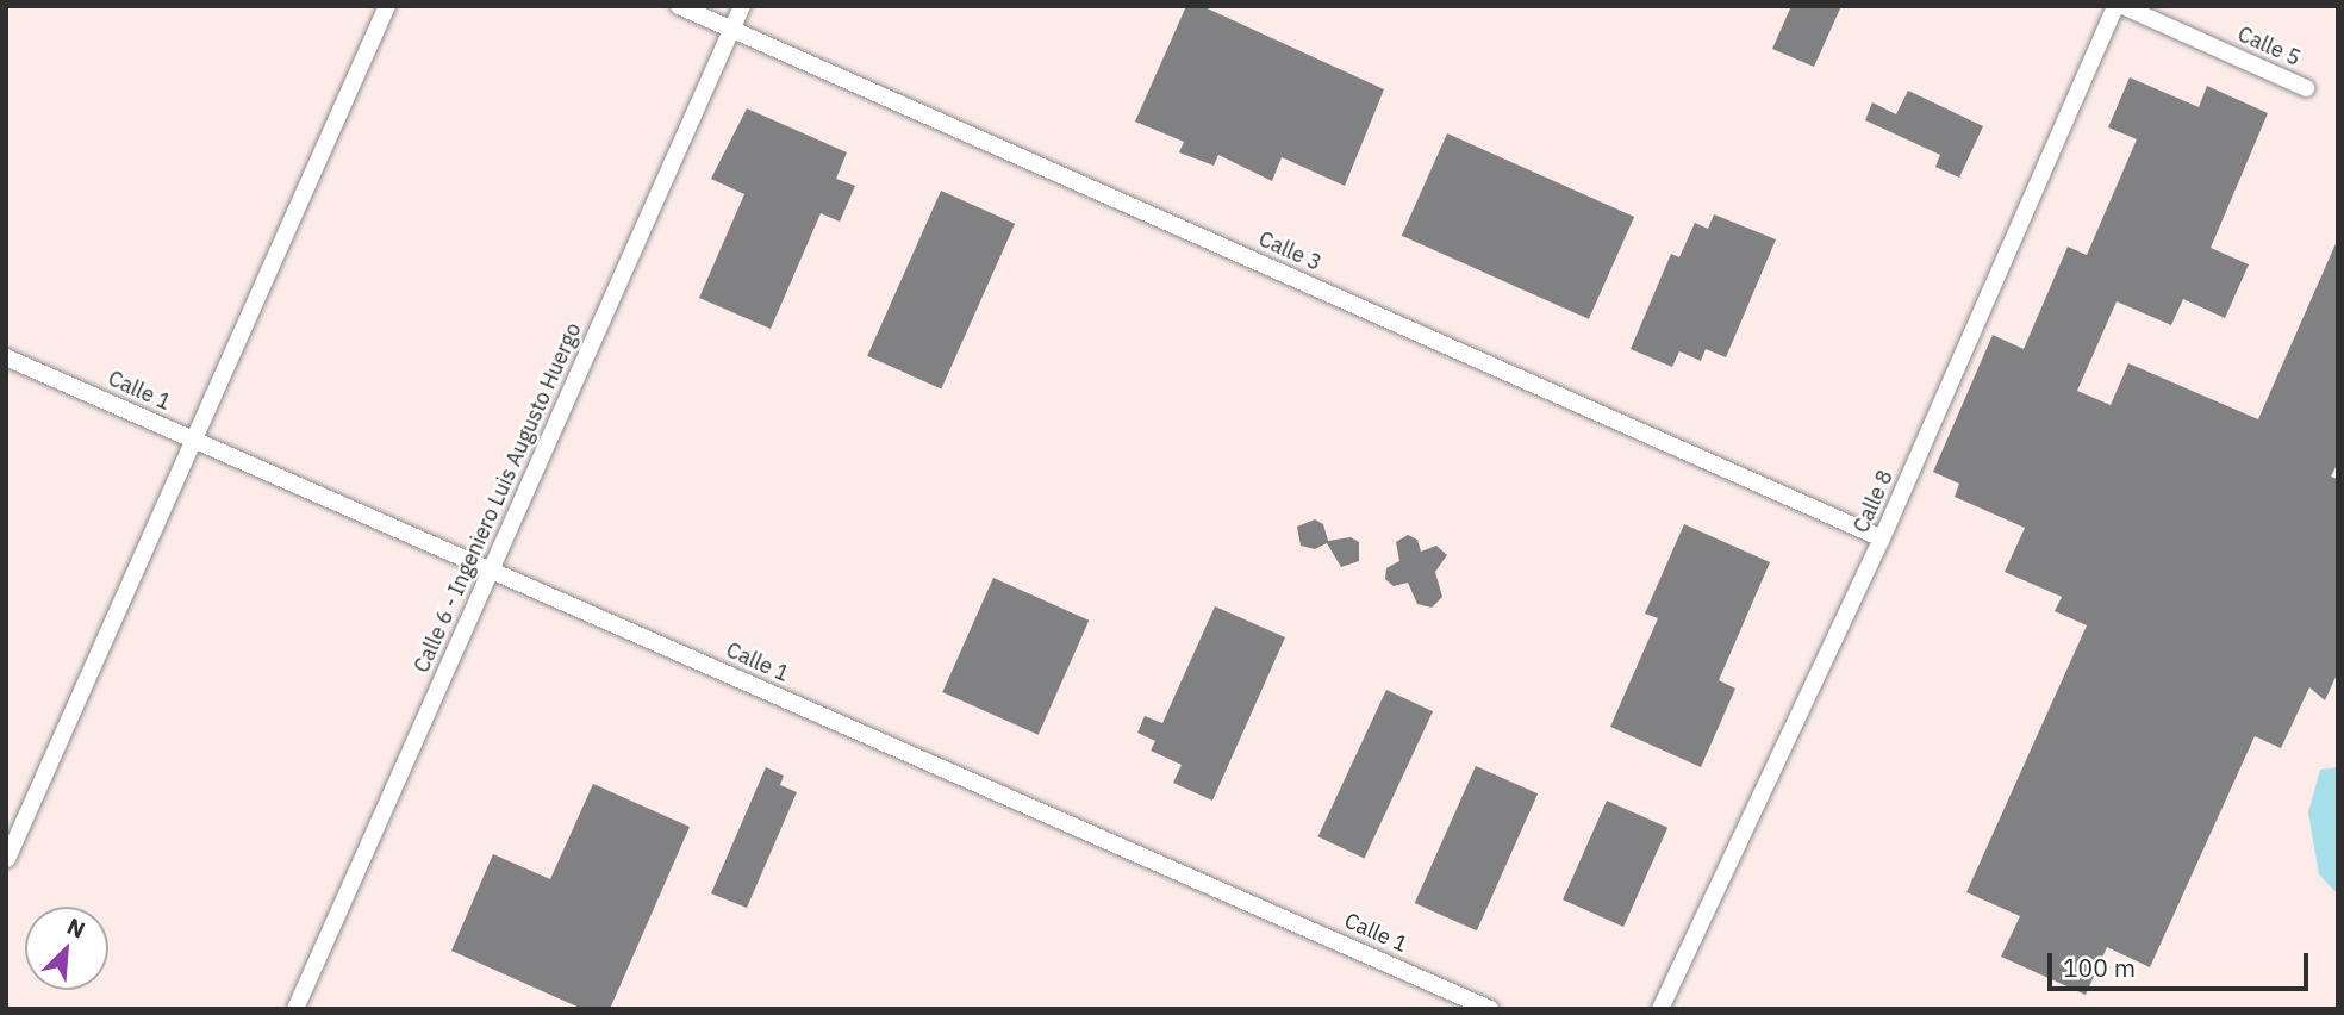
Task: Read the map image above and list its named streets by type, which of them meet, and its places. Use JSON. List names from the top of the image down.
{
  "streets": {
    "street": [
      "Calle 5",
      "Calle 3",
      "Calle 1",
      "Calle 6 - Ingeniero Luis Augusto Huergo",
      "Calle 8"
    ]
  },
  "crossings": [
    ["Calle 3", "Calle 6 - Ingeniero Luis Augusto Huergo"],
    ["Calle 3", "Calle 8"],
    ["Calle 1", "Calle 6 - Ingeniero Luis Augusto Huergo"]
  ],
  "scale_bar": "100 m",
  "north": "top right"
}
